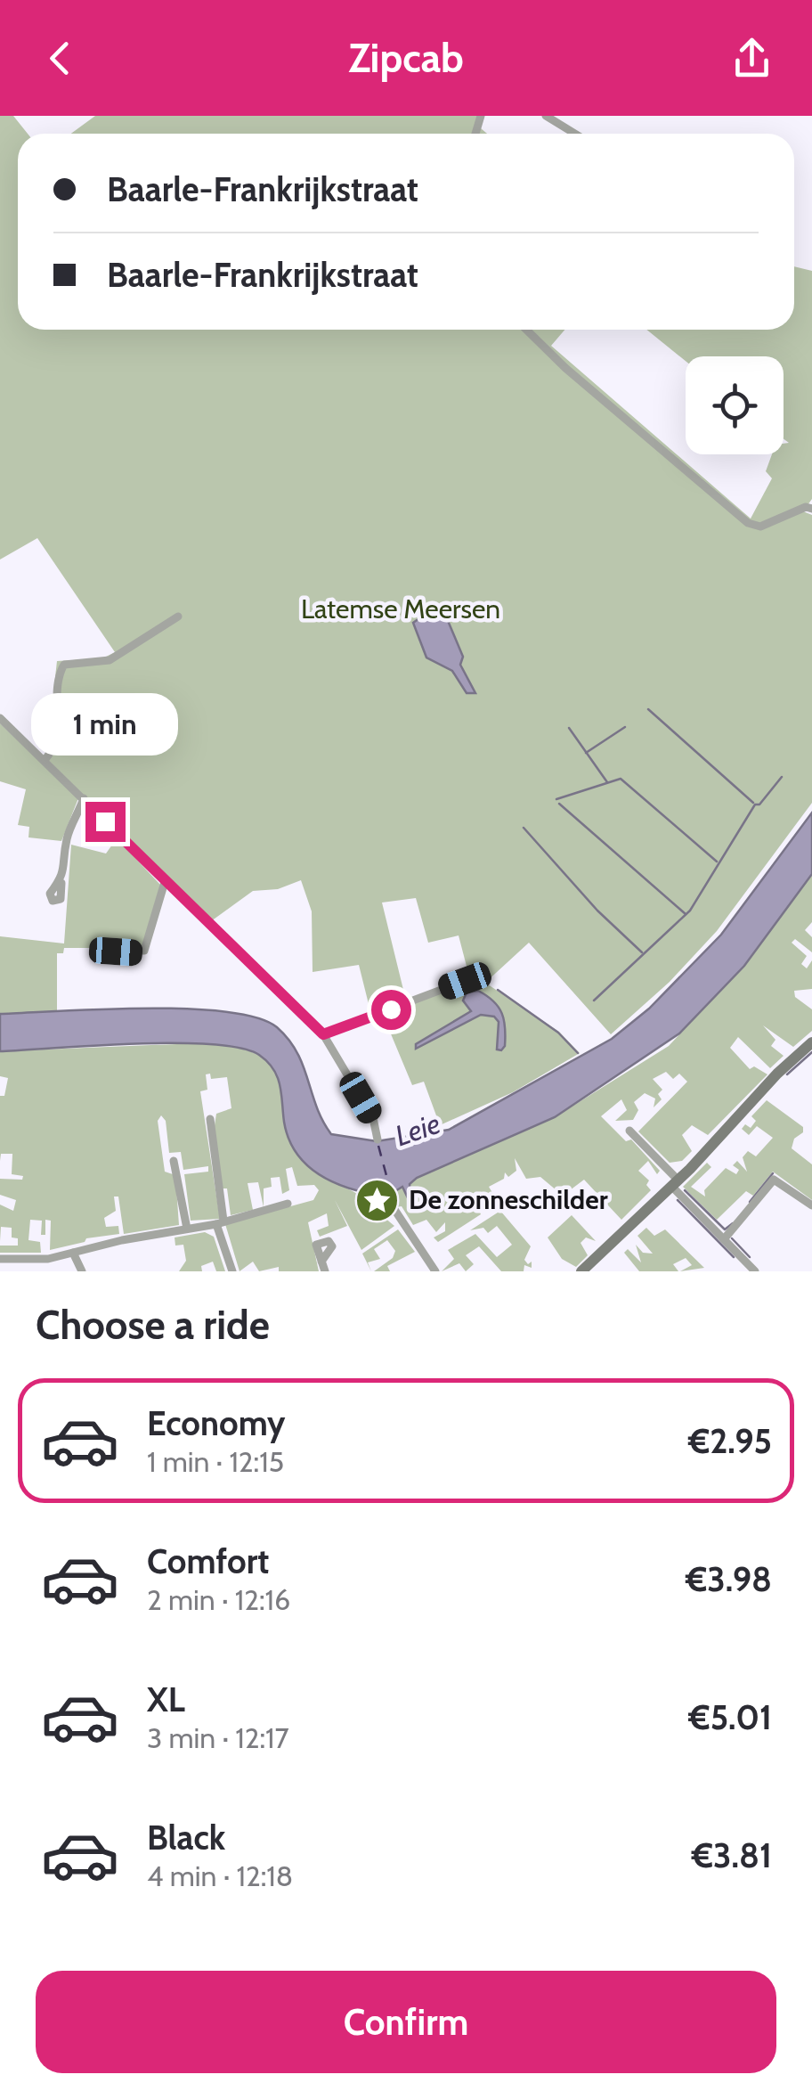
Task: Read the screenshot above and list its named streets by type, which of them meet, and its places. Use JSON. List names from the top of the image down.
{
  "water": ["Leie"],
  "parks": ["Latemse Meersen"],
  "places": {
    "place": ["De zonneschilder"]
  },
  "page": {
    "header": "Zipcab",
    "banner": ["Baarle-Frankrijkstraat", "Baarle-Frankrijkstraat"],
    "bubble": "1 min",
    "heading": "Choose a ride",
    "list": [
      {
        "name": "Economy",
        "note": "1 min · 12:15",
        "value": "€2.95"
      },
      {
        "name": "Comfort",
        "note": "2 min · 12:16",
        "value": "€3.98"
      },
      {
        "name": "XL",
        "note": "3 min · 12:17",
        "value": "€5.01"
      },
      {
        "name": "Black",
        "note": "4 min · 12:18",
        "value": "€3.81"
      }
    ],
    "buttons": "Confirm"
  }
}
